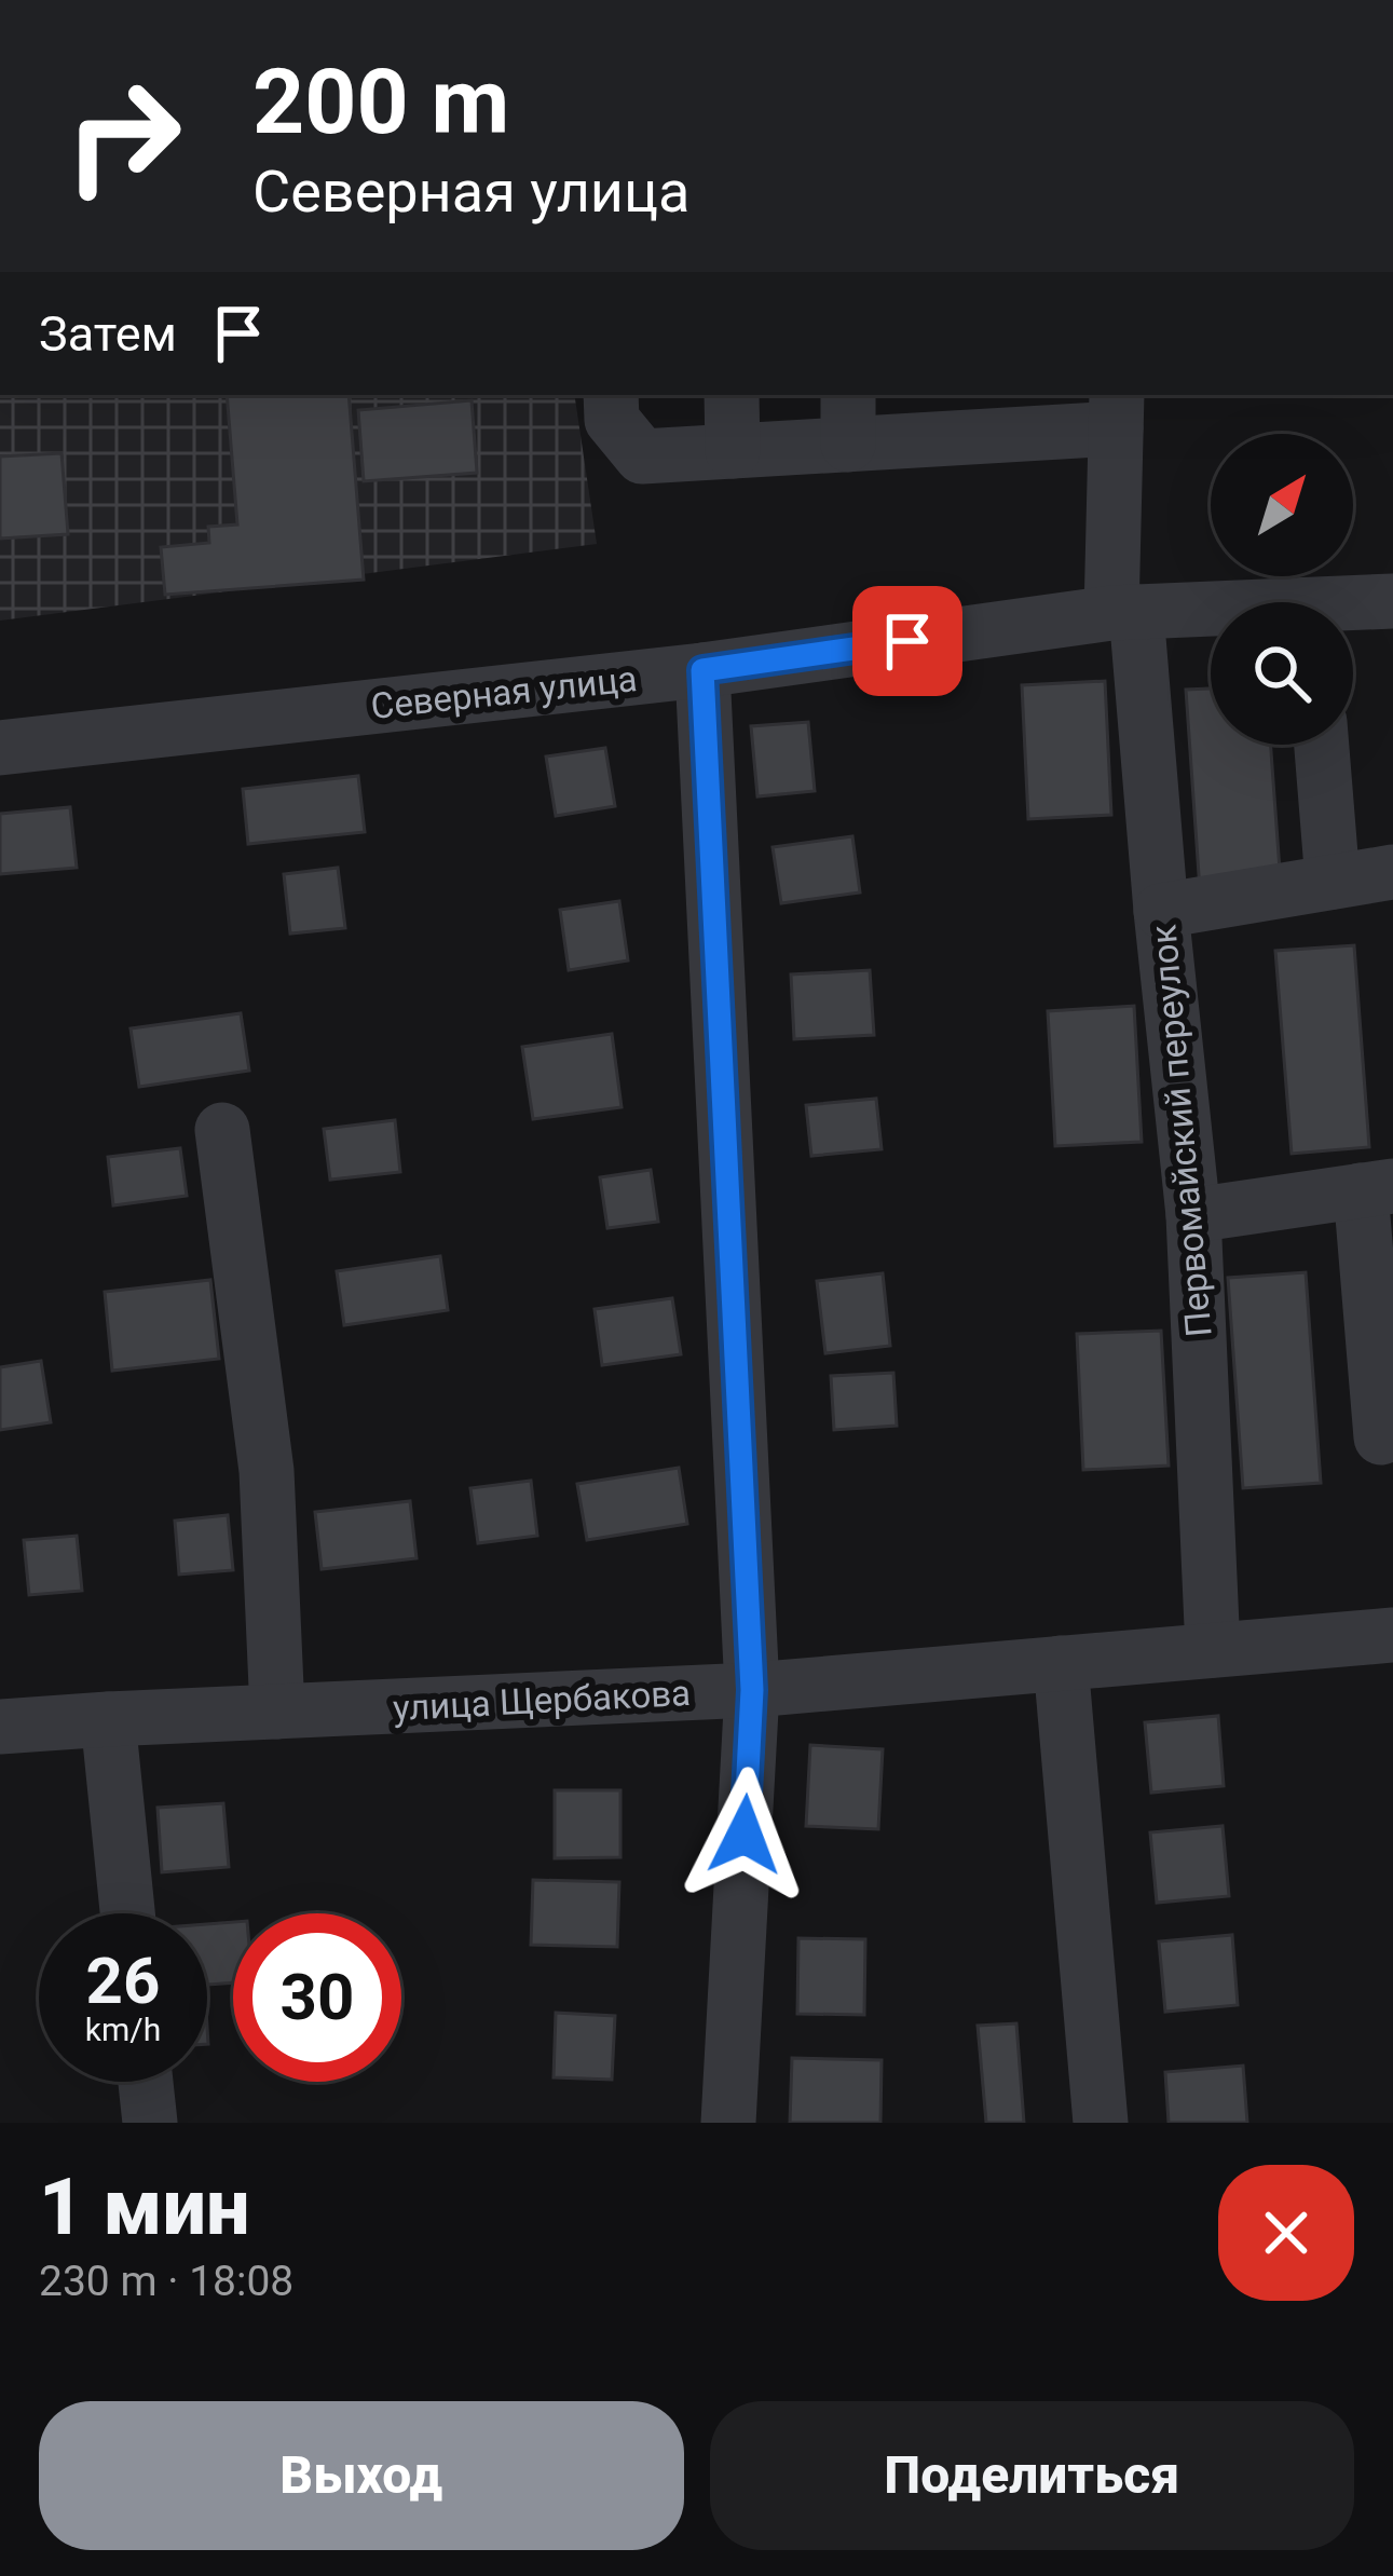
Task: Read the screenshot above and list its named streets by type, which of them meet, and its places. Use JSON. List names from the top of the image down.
{
  "streets": {
    "street": ["Северная улица", "Первомайский переулок", "улица Щербакова"]
  },
  "crossings": [
    ["Северная улица", "Первомайский переулок"],
    ["Первомайский переулок", "улица Щербакова"]
  ],
  "north": "top right",
  "page": {
    "turn": ["200 m", "Северная улица"],
    "then": "Затем",
    "speed": "26 km/h",
    "limit": "30",
    "heading": ["1 мин", "230 m · 18:08"],
    "buttons": ["Выход", "Поделиться"]
  }
}
